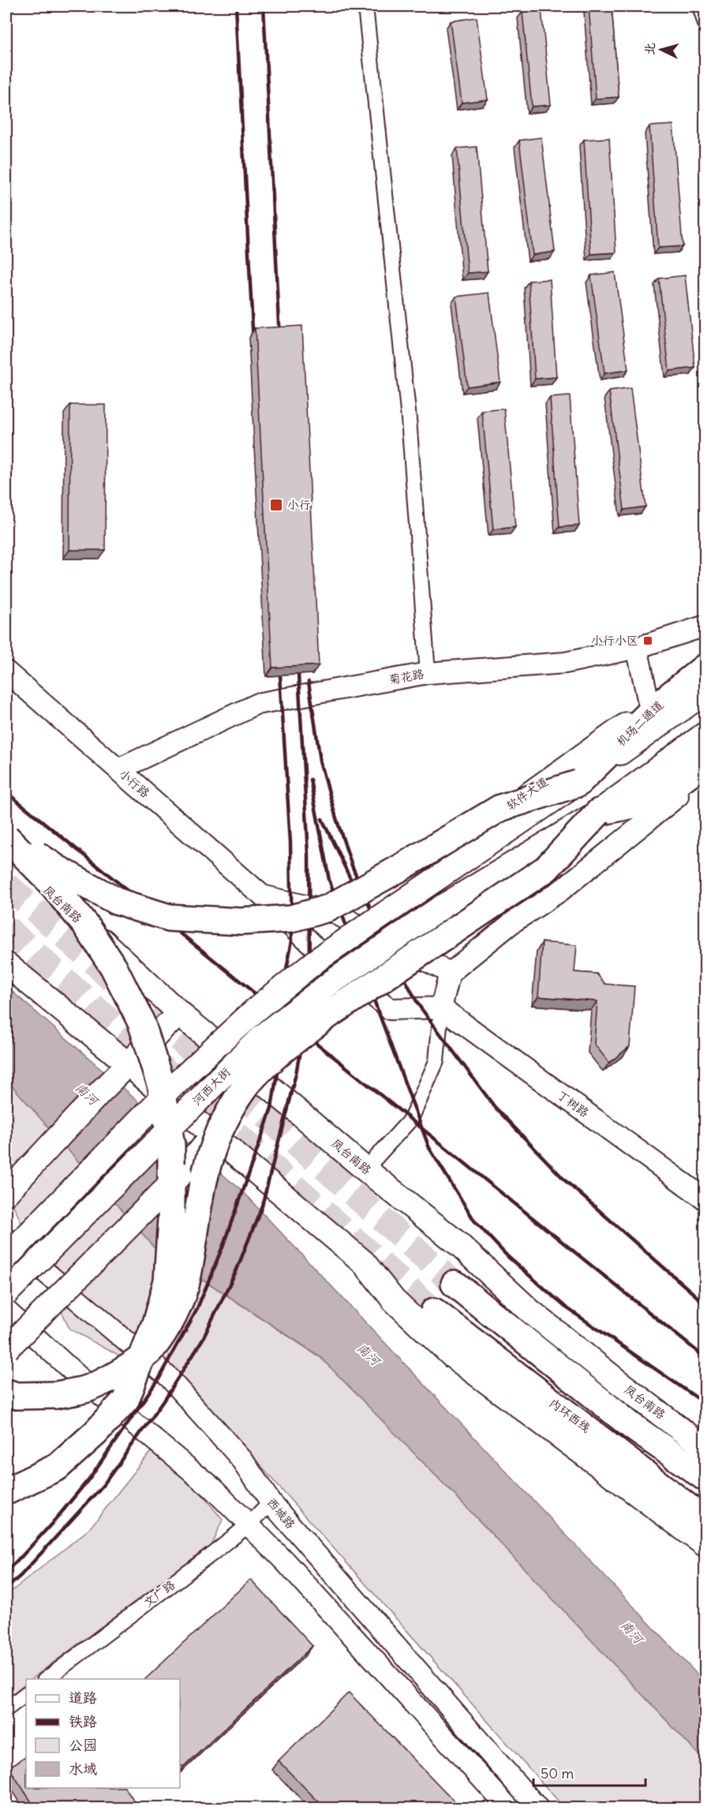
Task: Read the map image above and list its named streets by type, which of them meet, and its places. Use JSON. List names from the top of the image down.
{
  "streets": {
    "highway": ["机场二通道", "内环西线"],
    "main road": ["软件大道", "凤台南路", "河西大街"],
    "street": [
      "菊花路",
      "小行路",
      "丁树路",
      "西城路",
      "文广路"
    ]
  },
  "crossings": [
    ["菊花路", "小行路"],
    ["机场二通道", "软件大道"],
    ["小行路", "软件大道"],
    ["小行路", "丁树路"],
    ["西城路", "文广路"]
  ],
  "water": ["南河"],
  "places": {
    "transit": ["小行", "小行小区"]
  },
  "legend": [
    "道路",
    "铁路",
    "公园",
    "水域"
  ],
  "scale_bar": "50 m",
  "north": "left"
}
